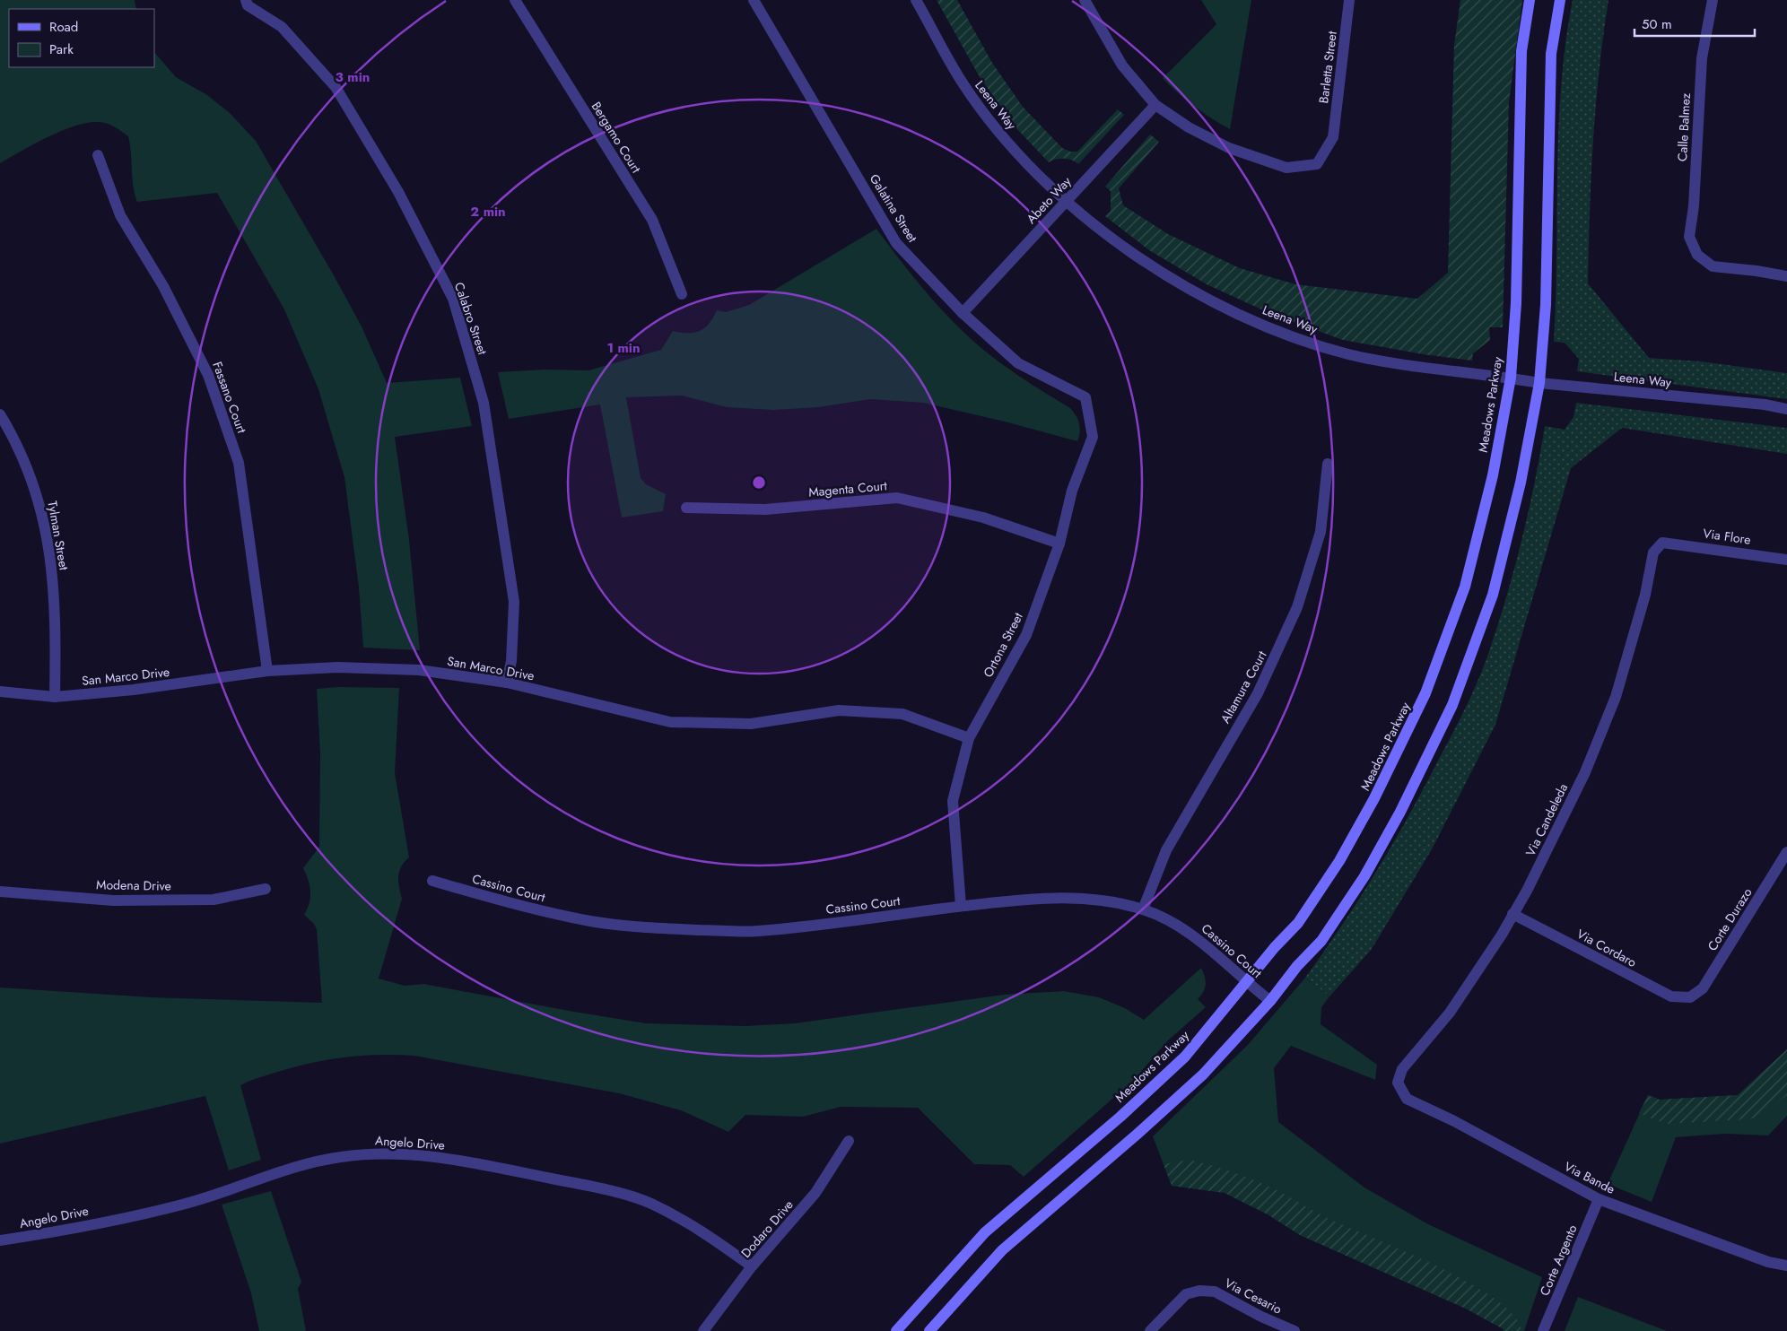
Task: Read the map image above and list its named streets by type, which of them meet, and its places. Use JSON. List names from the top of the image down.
{
  "streets": {
    "main road": ["Meadows Parkway"],
    "street": [
      "Barletta Street",
      "Leena Way",
      "Calle Balmez",
      "Bergamo Court",
      "Abeto Way",
      "Galatina Street",
      "Calabro Street",
      "Fassano Court",
      "Magenta Court",
      "Tylman Street",
      "Via Flore",
      "Ortona Street",
      "San Marco Drive",
      "Altamura Court",
      "Via Candeleda",
      "Modena Drive",
      "Cassino Court",
      "Corte Durazo",
      "Via Cordaro",
      "Angelo Drive",
      "Via Bande",
      "Dodaro Drive",
      "Corte Argento",
      "Via Cesario"
    ]
  },
  "crossings": [
    ["Barletta Street", "Abeto Way"],
    ["Leena Way", "Abeto Way"],
    ["Leena Way", "Meadows Parkway"],
    ["Abeto Way", "Galatina Street"],
    ["Galatina Street", "Ortona Street"],
    ["Calabro Street", "San Marco Drive"],
    ["Fassano Court", "San Marco Drive"],
    ["Meadows Parkway", "Cassino Court"],
    ["Magenta Court", "Ortona Street"],
    ["Tylman Street", "San Marco Drive"],
    ["Via Flore", "Via Candeleda"],
    ["Ortona Street", "San Marco Drive"],
    ["Ortona Street", "Cassino Court"],
    ["Altamura Court", "Cassino Court"],
    ["Via Candeleda", "Via Cordaro"],
    ["Via Candeleda", "Via Bande"],
    ["Corte Durazo", "Via Cordaro"],
    ["Angelo Drive", "Dodaro Drive"],
    ["Via Bande", "Corte Argento"]
  ],
  "legend": ["Road", "Park"],
  "scale_bar": "50 m",
  "rings": ["3 min", "2 min", "1 min"]
}
